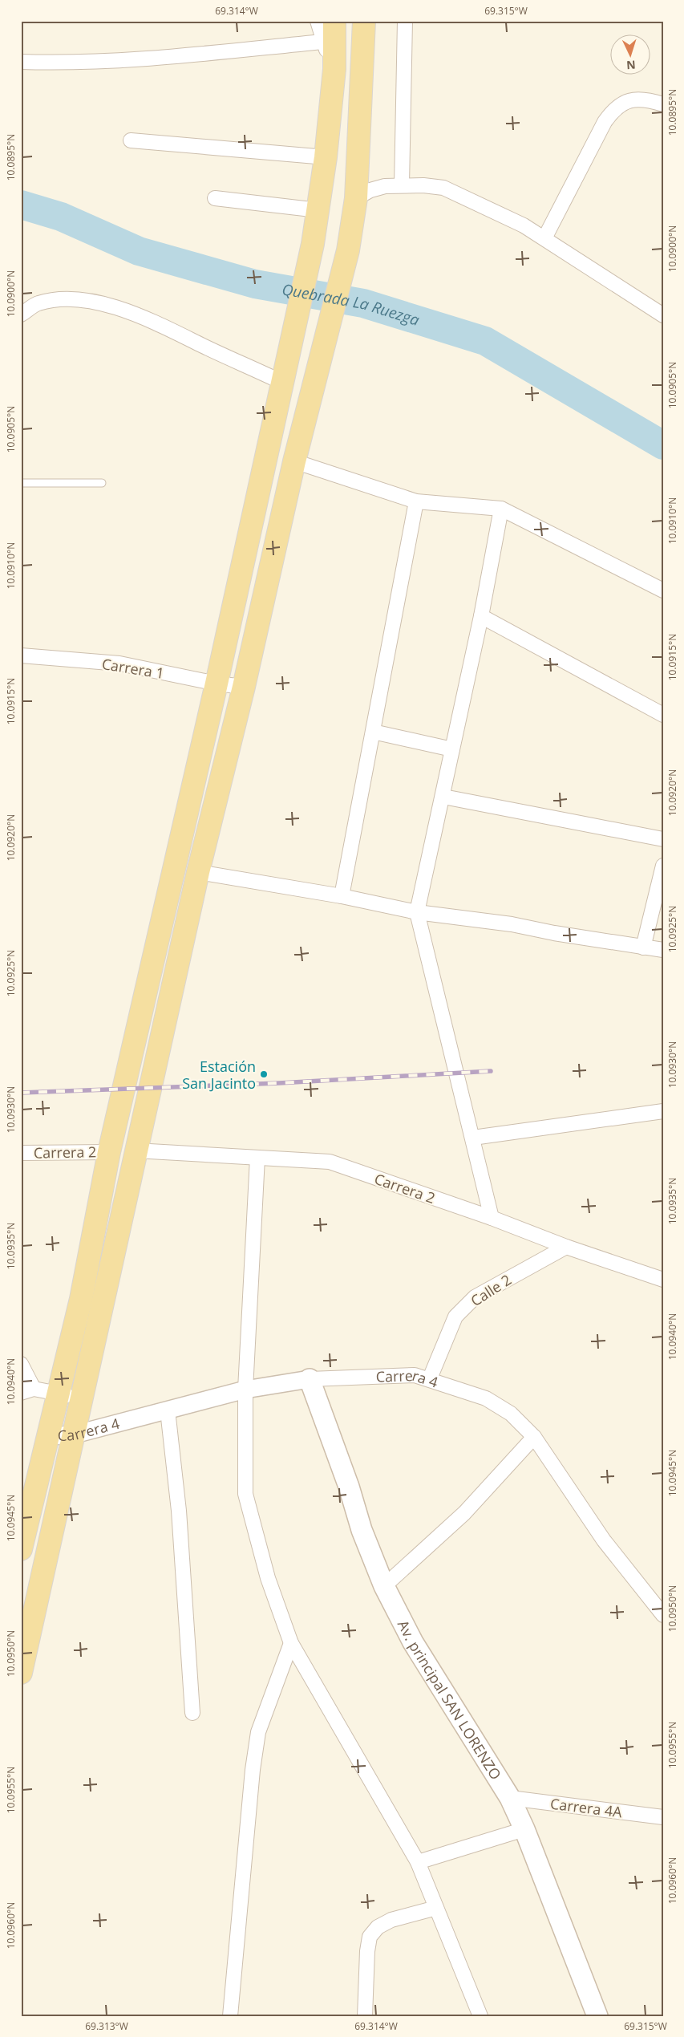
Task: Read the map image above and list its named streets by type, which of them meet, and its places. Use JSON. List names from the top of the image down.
{
  "streets": {
    "main road": ["Av. principal SAN LORENZO"],
    "street": [
      "Carrera 1",
      "Carrera 2",
      "Calle 2",
      "Carrera 4",
      "Carrera 4A"
    ]
  },
  "crossings": [
    ["Carrera 2", "Calle 2"],
    ["Calle 2", "Carrera 4"],
    ["Carrera 4", "Av. principal SAN LORENZO"],
    ["Av. principal SAN LORENZO", "Carrera 4A"]
  ],
  "water": ["Quebrada La Ruezga"],
  "places": ["Estación San Jacinto"],
  "north": "bottom",
  "coordinates": [
    "69.314°W",
    "69.315°W",
    "10.0895°N",
    "10.0900°N",
    "10.0905°N",
    "10.0910°N",
    "10.0915°N",
    "10.0920°N",
    "10.0925°N",
    "10.0930°N",
    "10.0935°N",
    "10.0940°N",
    "10.0945°N",
    "10.0950°N",
    "10.0955°N",
    "10.0960°N",
    "69.313°W"
  ]
}
